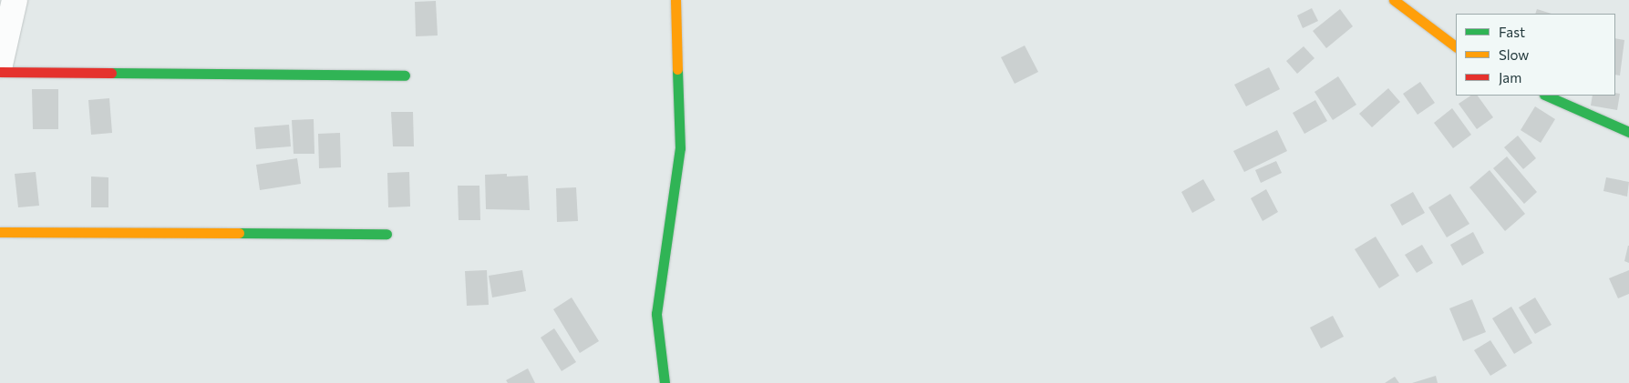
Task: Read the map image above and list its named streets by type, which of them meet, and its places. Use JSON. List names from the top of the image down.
{
  "legend": ["Fast", "Slow", "Jam"]
}
